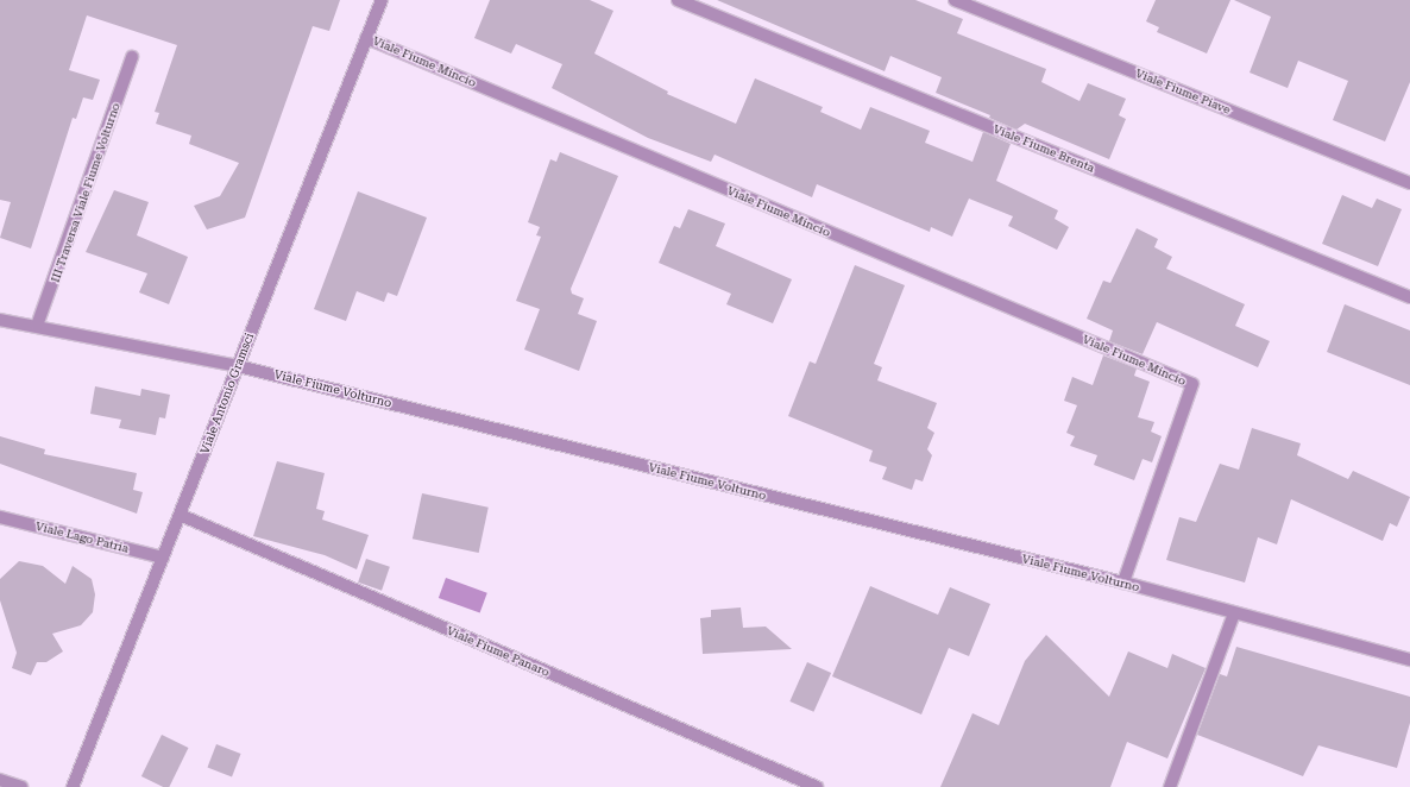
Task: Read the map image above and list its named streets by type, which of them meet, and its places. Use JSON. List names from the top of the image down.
{
  "streets": {
    "street": [
      "Viale Fiume Mincio",
      "Viale Fiume Piave",
      "Viale Fiume Brenta",
      "III Traversa Viale Fiume Volturno",
      "Viale Fiume Volturno",
      "Viale Antonio Gramsci",
      "Viale Lago Patria",
      "Viale Fiume Panaro"
    ]
  },
  "crossings": [
    ["Viale Fiume Mincio", "Viale Fiume Volturno"],
    ["Viale Fiume Mincio", "Viale Antonio Gramsci"],
    ["III Traversa Viale Fiume Volturno", "Viale Fiume Volturno"],
    ["Viale Fiume Volturno", "Viale Antonio Gramsci"],
    ["Viale Antonio Gramsci", "Viale Lago Patria"],
    ["Viale Antonio Gramsci", "Viale Fiume Panaro"]
  ]
}
